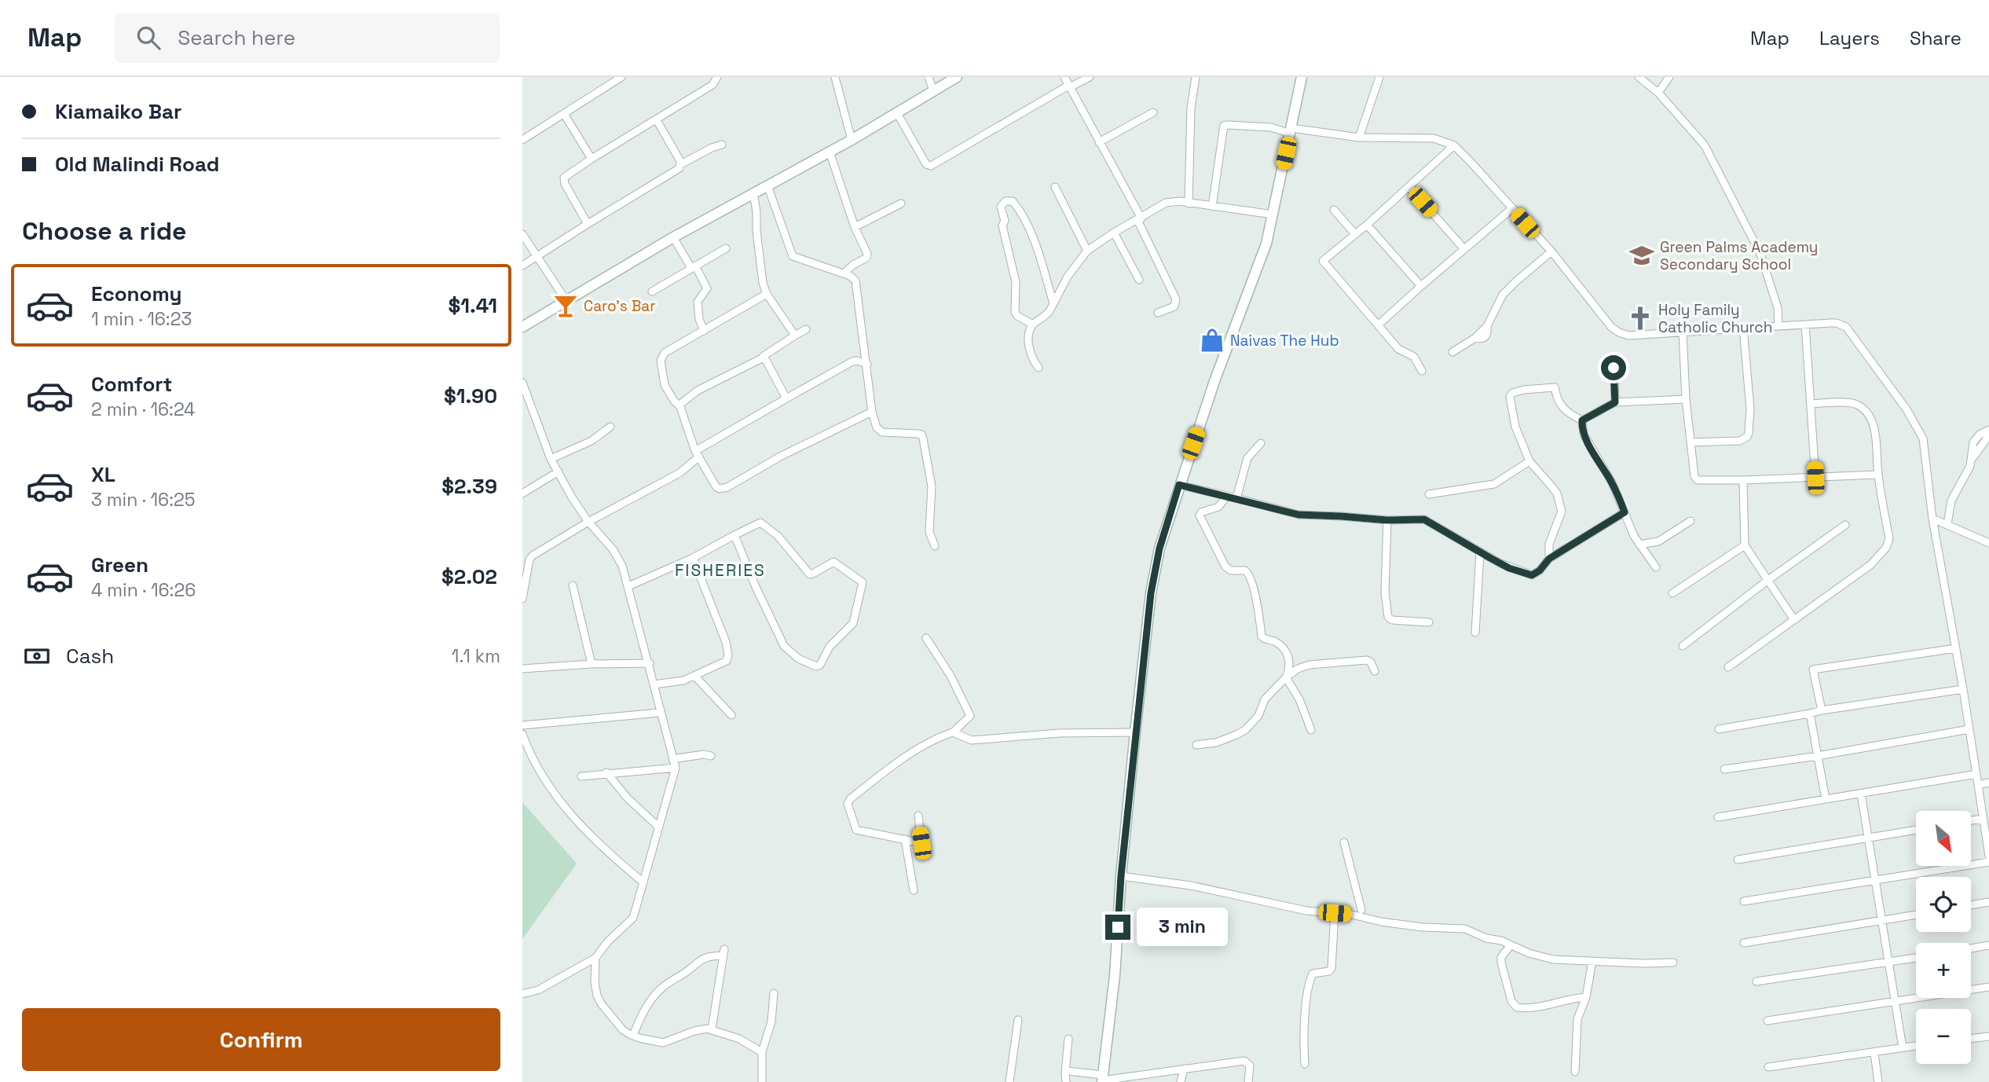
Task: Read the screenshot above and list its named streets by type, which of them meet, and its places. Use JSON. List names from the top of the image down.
{
  "districts": ["FISHERIES"],
  "places": {
    "school or university": ["Green Palms Academy Secondary School"],
    "bar": ["Caro's Bar"],
    "church": ["Holy Family Catholic Church"],
    "shop": ["Naivas The Hub"]
  },
  "north": "bottom right",
  "page": {
    "header": "Map",
    "search": "Search here",
    "nav": ["Map", "Layers", "Share"],
    "banner": ["Kiamaiko Bar", "Old Malindi Road"],
    "heading": "Choose a ride",
    "list": [
      {
        "name": "Economy",
        "note": "1 min · 16:23",
        "value": "$1.41"
      },
      {
        "name": "Comfort",
        "note": "2 min · 16:24",
        "value": "$1.90"
      },
      {
        "name": "XL",
        "note": "3 min · 16:25",
        "value": "$2.39"
      },
      {
        "name": "Green",
        "note": "4 min · 16:26",
        "value": "$2.02"
      }
    ],
    "pay": ["Cash", "1.1 km"],
    "map_buttons": ["+", "−"],
    "bubble": "3 min",
    "buttons": "Confirm"
  }
}
